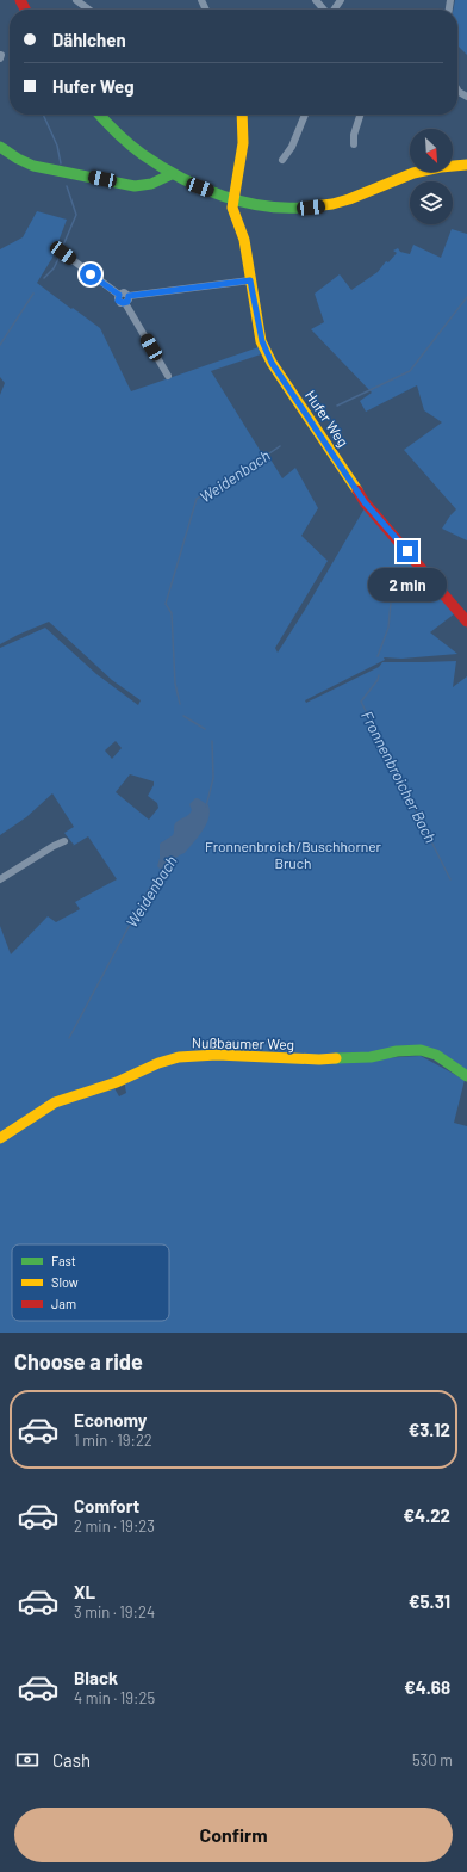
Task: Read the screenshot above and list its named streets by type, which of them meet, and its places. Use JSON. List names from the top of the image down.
{
  "streets": {
    "street": ["Hufer Weg", "Nußbaumer Weg"]
  },
  "water": ["Weidenbach", "Fronnenbroicher Bach"],
  "parks": ["Fronnenbroich/Buschhorner Bruch"],
  "legend": ["Fast", "Slow", "Jam"],
  "north": "bottom right",
  "page": {
    "banner": ["Dählchen", "Hufer Weg"],
    "bubble": "2 min",
    "heading": "Choose a ride",
    "list": [
      {
        "name": "Economy",
        "note": "1 min · 19:22",
        "value": "€3.12"
      },
      {
        "name": "Comfort",
        "note": "2 min · 19:23",
        "value": "€4.22"
      },
      {
        "name": "XL",
        "note": "3 min · 19:24",
        "value": "€5.31"
      },
      {
        "name": "Black",
        "note": "4 min · 19:25",
        "value": "€4.68"
      }
    ],
    "pay": ["Cash", "530 m"],
    "buttons": "Confirm"
  }
}
